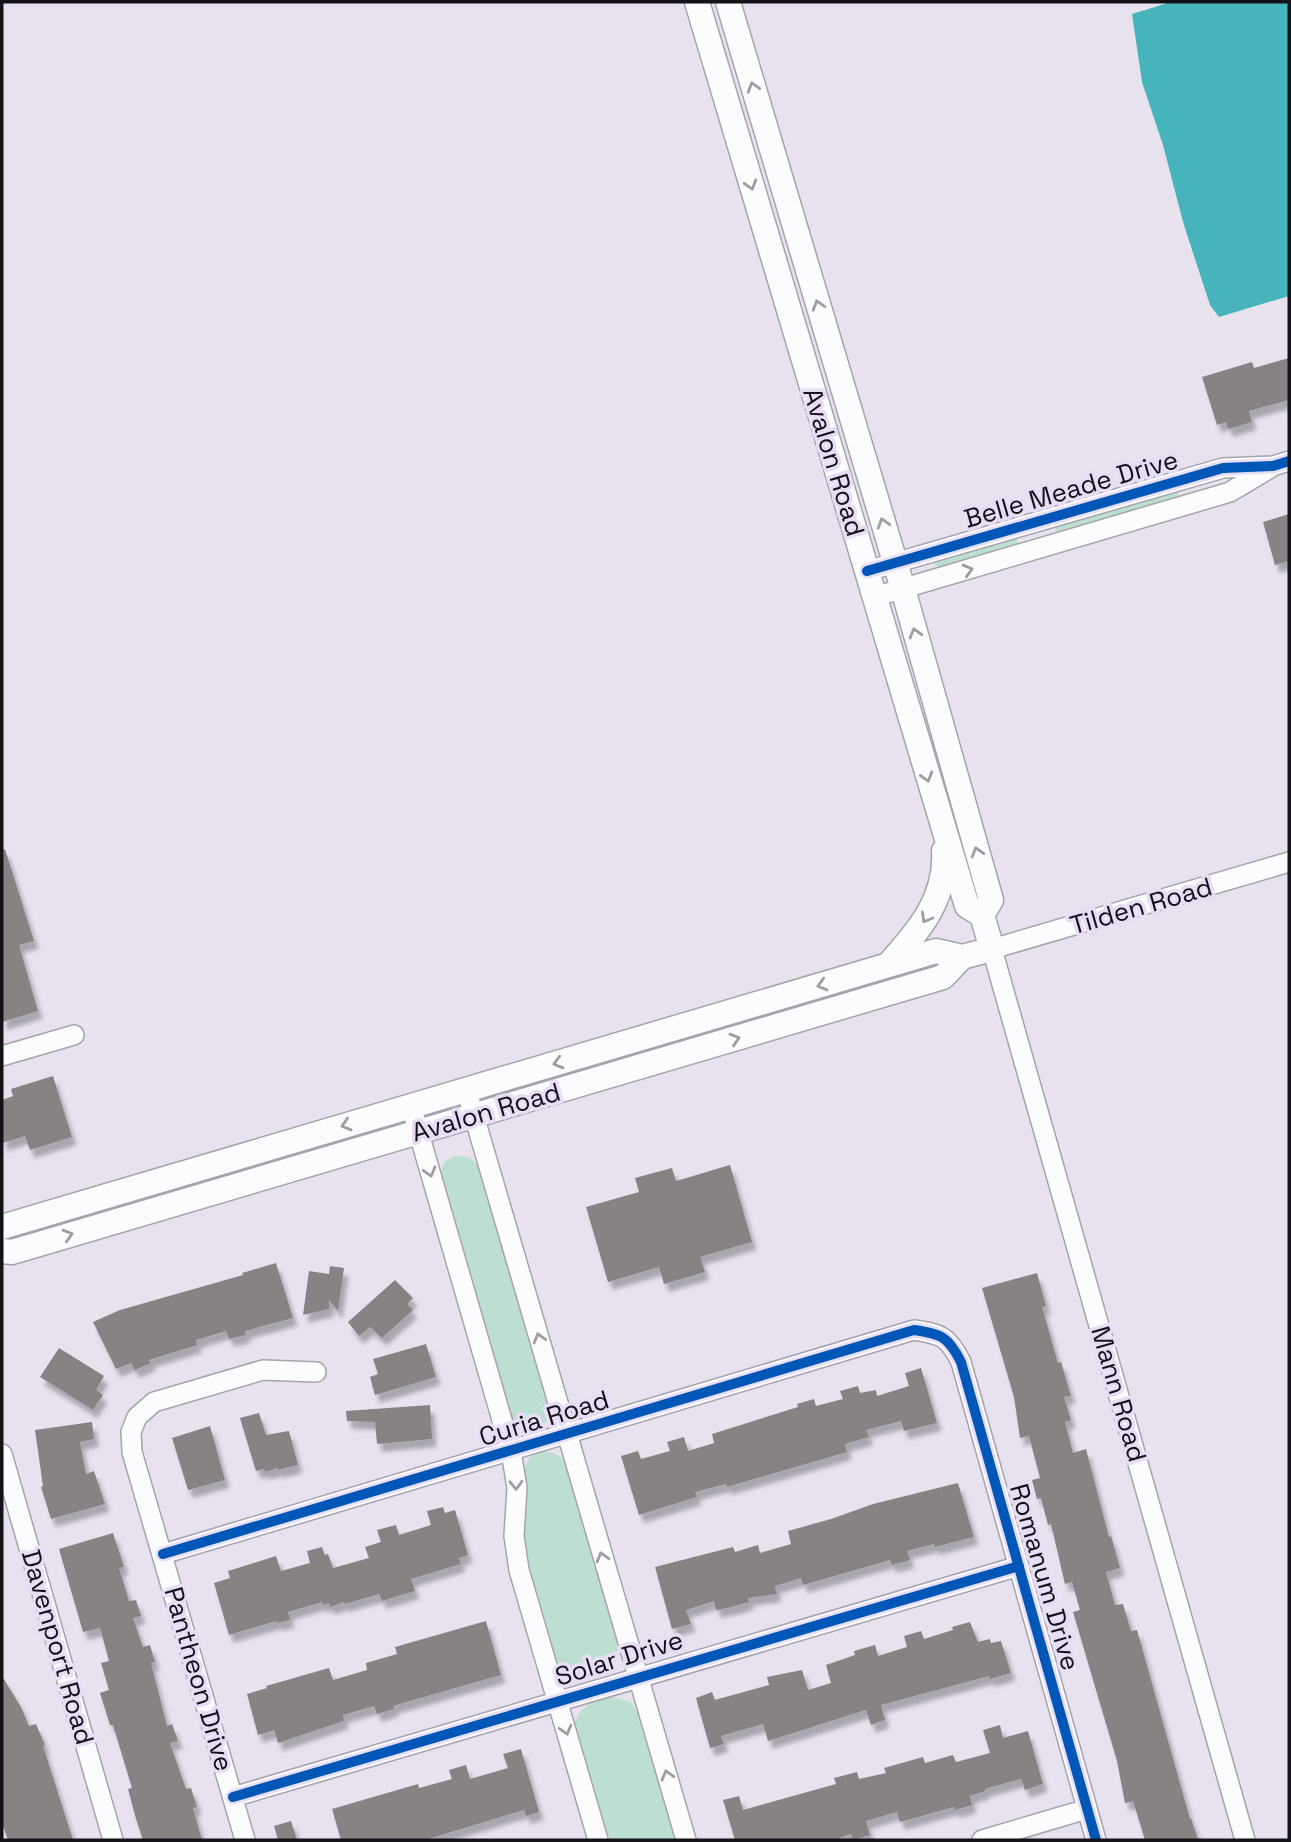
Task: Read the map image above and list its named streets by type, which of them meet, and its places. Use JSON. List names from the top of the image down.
{
  "streets": {
    "main road": ["Avalon Road"],
    "street": [
      "Belle Meade Drive",
      "Tilden Road",
      "Mann Road",
      "Curia Road",
      "Romanum Drive",
      "Davenport Road",
      "Solar Drive",
      "Pantheon Drive"
    ]
  },
  "crossings": [
    ["Avalon Road", "Belle Meade Drive"],
    ["Avalon Road", "Tilden Road"],
    ["Avalon Road", "Mann Road"],
    ["Tilden Road", "Mann Road"],
    ["Curia Road", "Romanum Drive"],
    ["Curia Road", "Pantheon Drive"],
    ["Romanum Drive", "Solar Drive"],
    ["Solar Drive", "Pantheon Drive"]
  ]
}
